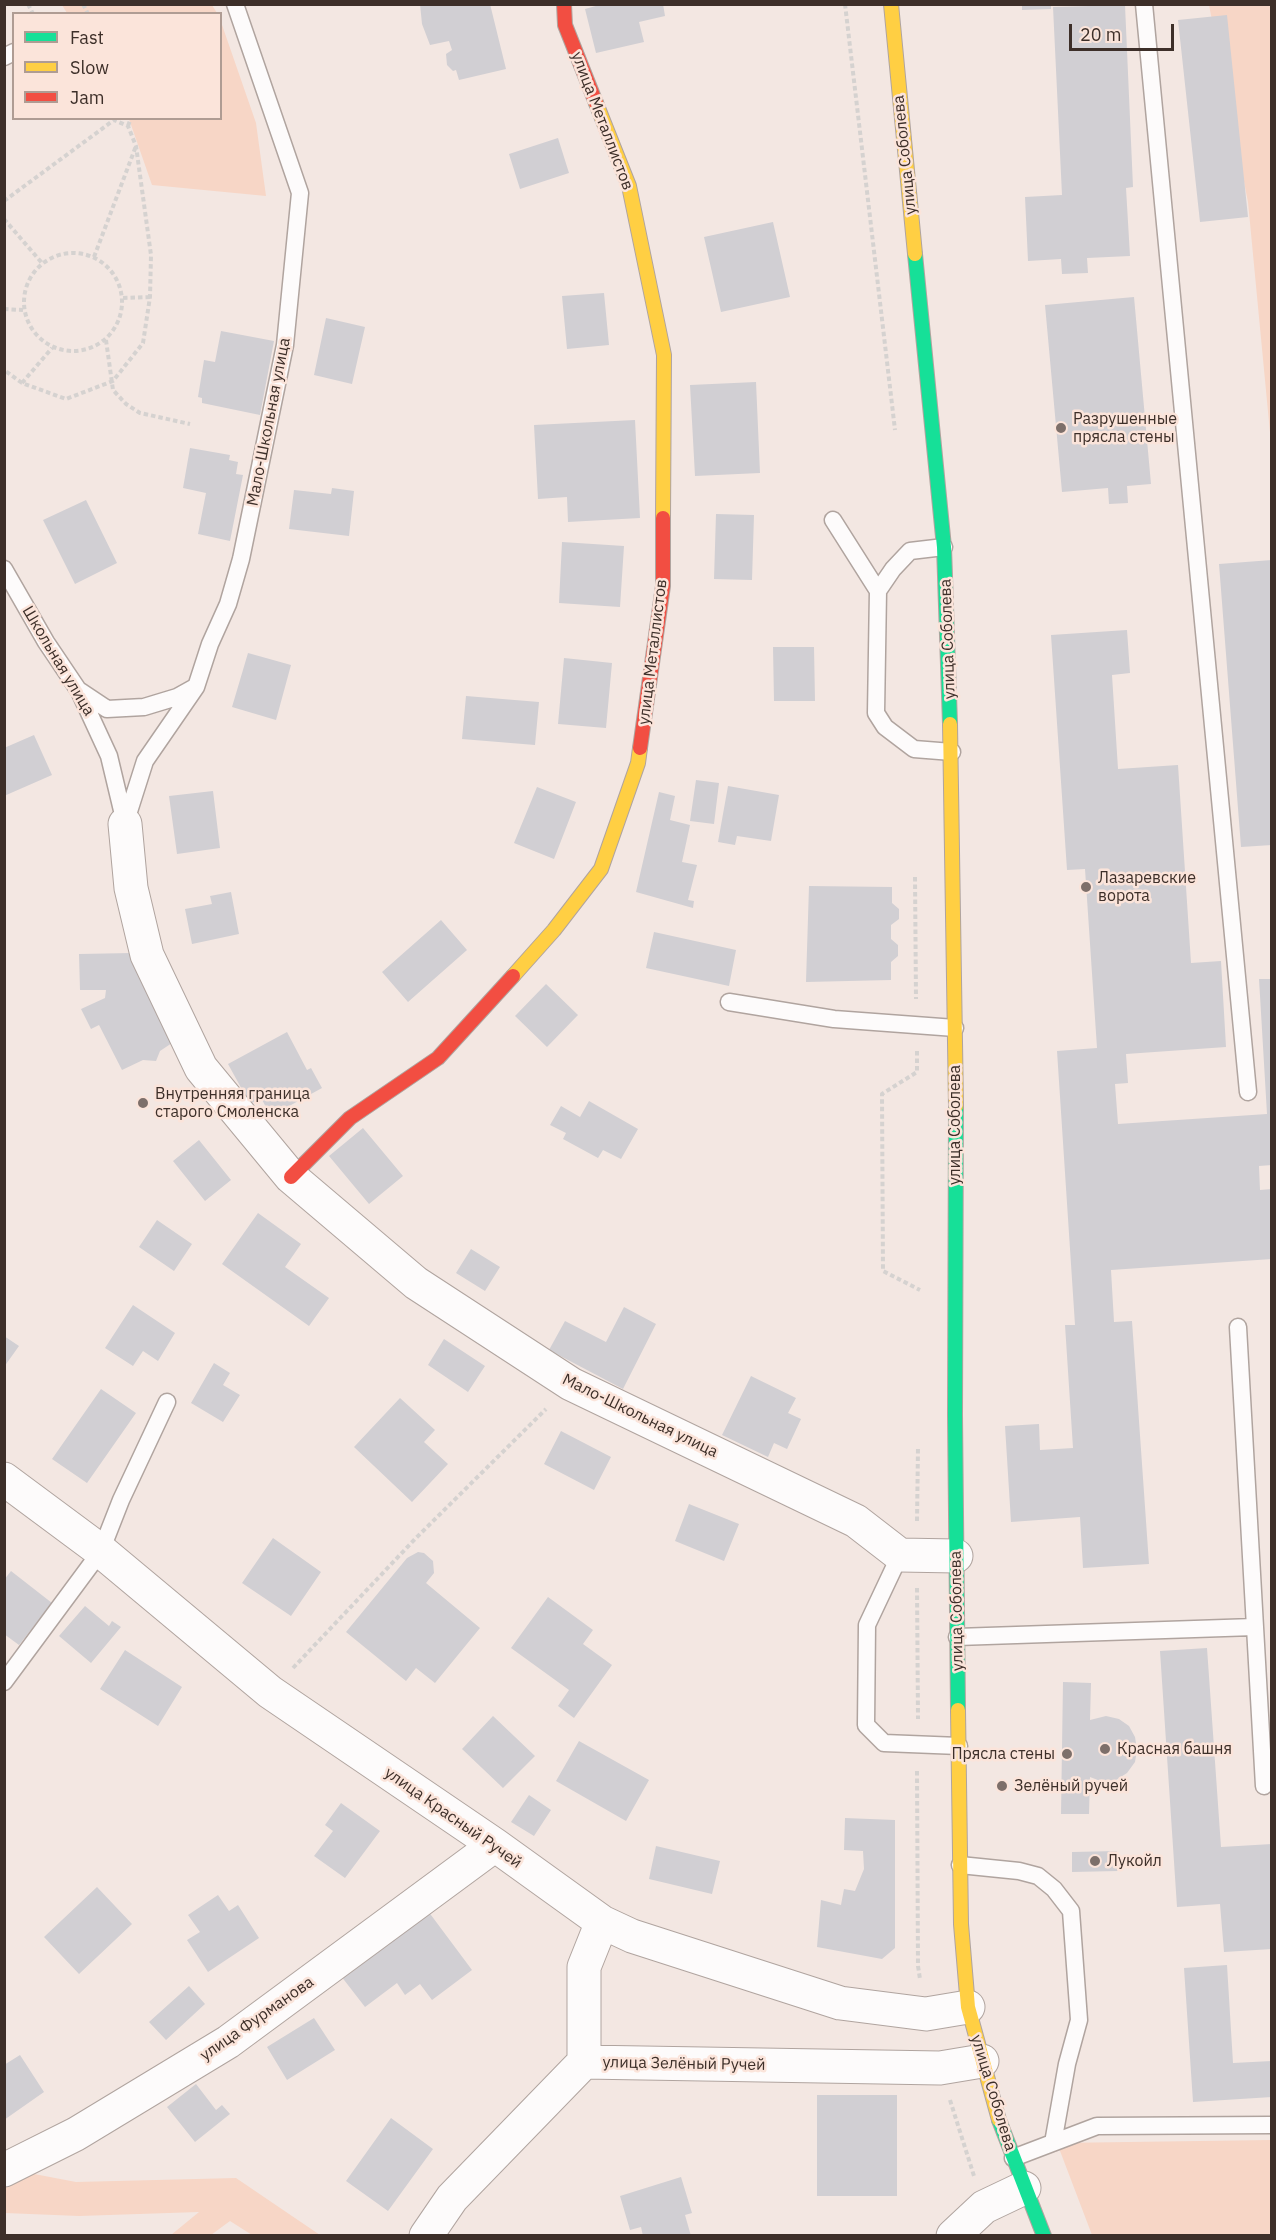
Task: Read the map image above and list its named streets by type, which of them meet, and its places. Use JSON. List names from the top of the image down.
{
  "streets": {
    "main road": ["улица Металлистов", "улица Соболева"],
    "street": [
      "Мало-Школьная улица",
      "улица Красный Ручей",
      "улица Фурманова",
      "улица Зелёный Ручей"
    ],
    "lane": ["Школьная улица"]
  },
  "crossings": [
    ["улица Металлистов", "Мало-Школьная улица"],
    ["улица Соболева", "улица Красный Ручей"],
    ["улица Соболева", "улица Зелёный Ручей"],
    ["Мало-Школьная улица", "Школьная улица"],
    ["улица Красный Ручей", "улица Фурманова"]
  ],
  "places": [
    "Разрушенные прясла стены",
    "Лазаревские ворота",
    "Внутренняя граница старого Смоленска",
    "Красная башня",
    "Прясла стены",
    "Зелёный ручей",
    "Лукойл"
  ],
  "legend": ["Fast", "Slow", "Jam"],
  "scale_bar": "20 m"
}
